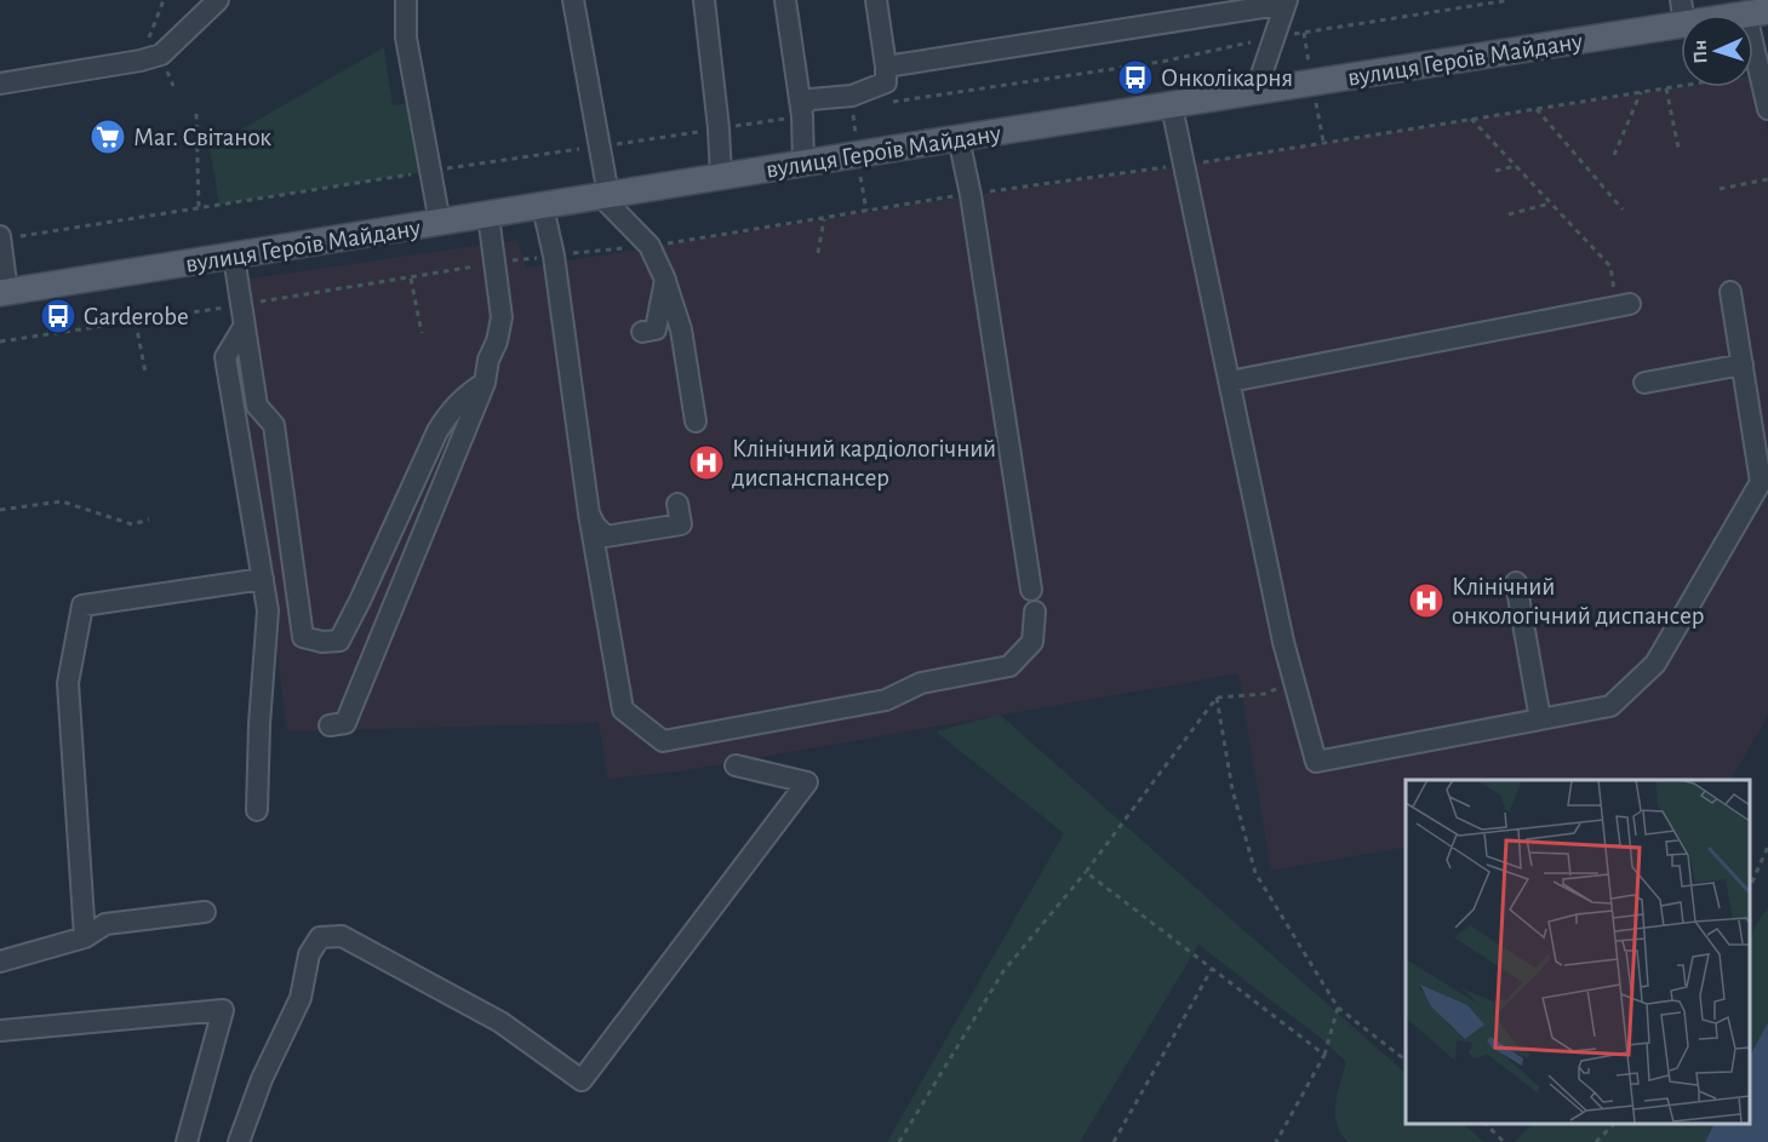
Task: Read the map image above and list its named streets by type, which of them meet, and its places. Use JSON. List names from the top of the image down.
{
  "streets": {
    "main road": ["вулиця Героїв Майдану"]
  },
  "places": {
    "bus stop": ["Онколікарня", "Garderobe"],
    "supermarket": ["Маг. Світанок"],
    "hospital": ["Клінічний кардіологічний диспанспансер", "Клінічний онкологічний диспансер"]
  },
  "north": "left"
}
